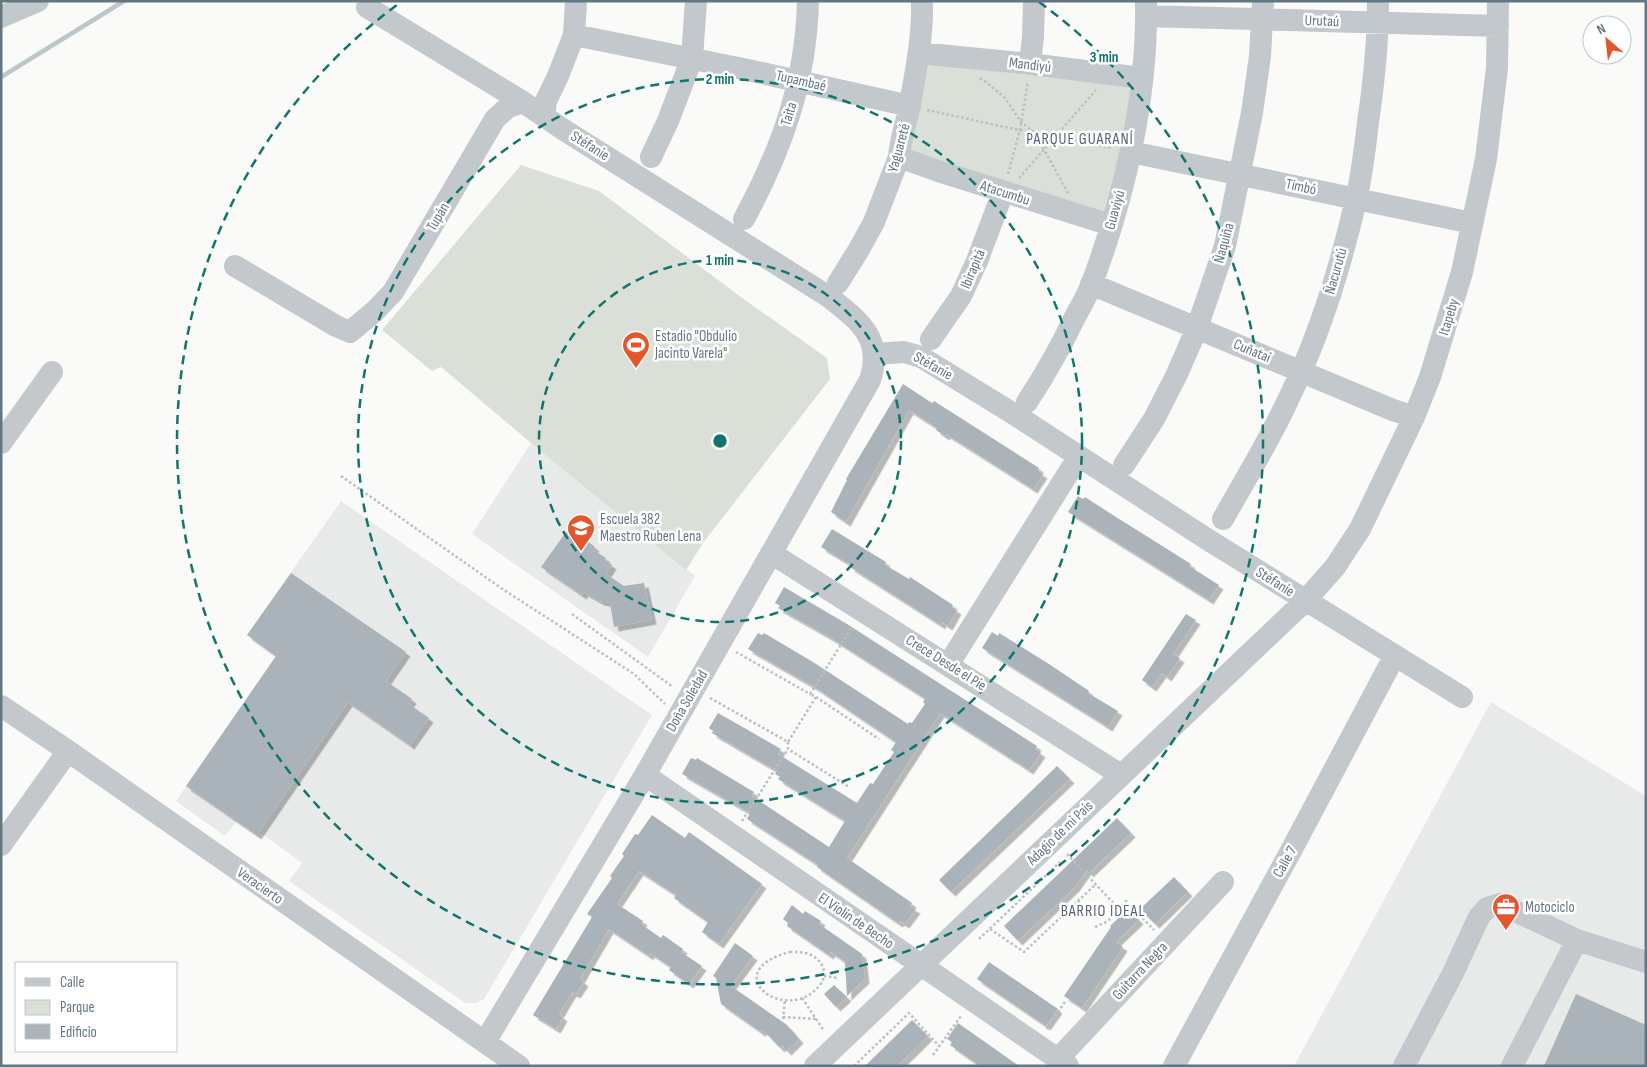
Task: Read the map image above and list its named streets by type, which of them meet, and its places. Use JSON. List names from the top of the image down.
{
  "streets": {
    "street": [
      "Urutaú",
      "Mandiyú",
      "Tupambaé",
      "Taita",
      "Stéfanie",
      "Yaguareté",
      "Timbó",
      "Atacumbu",
      "Guaviyú",
      "Tupán",
      "Ñaquiña",
      "Ibirapitá",
      "Ñacurutú",
      "Itapeby",
      "Cuñataí",
      "Crece Desde el Pie",
      "Doña Soledad",
      "Adagio de mi País",
      "Calle 7",
      "Veracierto",
      "El Violín de Becho",
      "Guitarra Negra"
    ]
  },
  "crossings": [
    ["Urutaú", "Guaviyú"],
    ["Urutaú", "Ñaquiña"],
    ["Urutaú", "Ñacurutú"],
    ["Urutaú", "Itapeby"],
    ["Mandiyú", "Yaguareté"],
    ["Mandiyú", "Guaviyú"],
    ["Tupambaé", "Taita"],
    ["Tupambaé", "Yaguareté"],
    ["Stéfanie", "Tupán"],
    ["Stéfanie", "Itapeby"],
    ["Stéfanie", "Doña Soledad"],
    ["Stéfanie", "Adagio de mi País"],
    ["Stéfanie", "Calle 7"],
    ["Yaguareté", "Atacumbu"],
    ["Timbó", "Guaviyú"],
    ["Timbó", "Ñaquiña"],
    ["Timbó", "Ñacurutú"],
    ["Timbó", "Itapeby"],
    ["Atacumbu", "Guaviyú"],
    ["Atacumbu", "Ibirapitá"],
    ["Guaviyú", "Cuñataí"],
    ["Ñaquiña", "Cuñataí"],
    ["Ñacurutú", "Cuñataí"],
    ["Itapeby", "Cuñataí"],
    ["Itapeby", "Adagio de mi País"],
    ["Crece Desde el Pie", "Doña Soledad"],
    ["Crece Desde el Pie", "Adagio de mi País"],
    ["Doña Soledad", "Veracierto"],
    ["Doña Soledad", "El Violín de Becho"],
    ["Adagio de mi País", "El Violín de Becho"],
    ["El Violín de Becho", "Guitarra Negra"]
  ],
  "districts": ["PARQUE GUARANÍ", "BARRIO IDEAL"],
  "places": {
    "sports": ["Estadio \"Obdulio Jacinto Varela\""],
    "school or university": ["Escuela 382 Maestro Ruben Lena"],
    "office": ["Motociclo"]
  },
  "legend": ["Calle", "Parque", "Edificio"],
  "north": "top left",
  "rings": ["3 min", "2 min", "1 min"]
}
